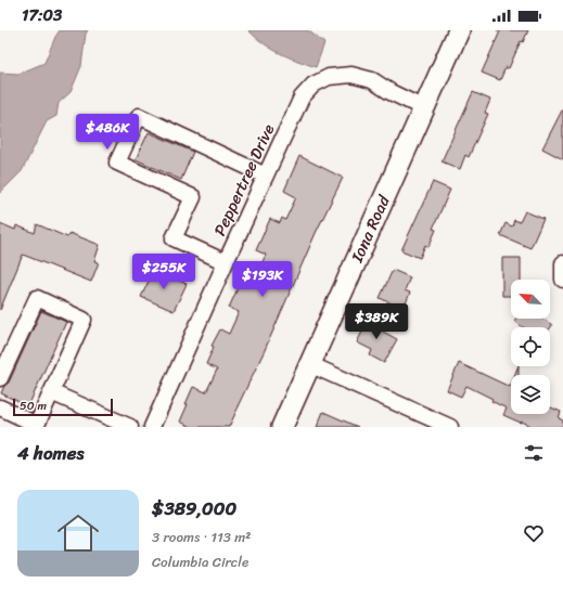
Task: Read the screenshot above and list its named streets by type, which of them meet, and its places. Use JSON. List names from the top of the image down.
{
  "streets": {
    "street": ["Peppertree Drive", "Iona Road"]
  },
  "crossings": [
    ["Peppertree Drive", "Iona Road"]
  ],
  "scale_bar": "50 m",
  "north": "top left",
  "page": {
    "status": "17:03",
    "price": [
      "$486K",
      "$255K",
      "$193K",
      "$389K"
    ],
    "scale": "50 m",
    "heading": "4 homes",
    "list": [
      {
        "name": "$389,000",
        "note": "3 rooms · 113 m² · Columbia Circle"
      }
    ]
  }
}
